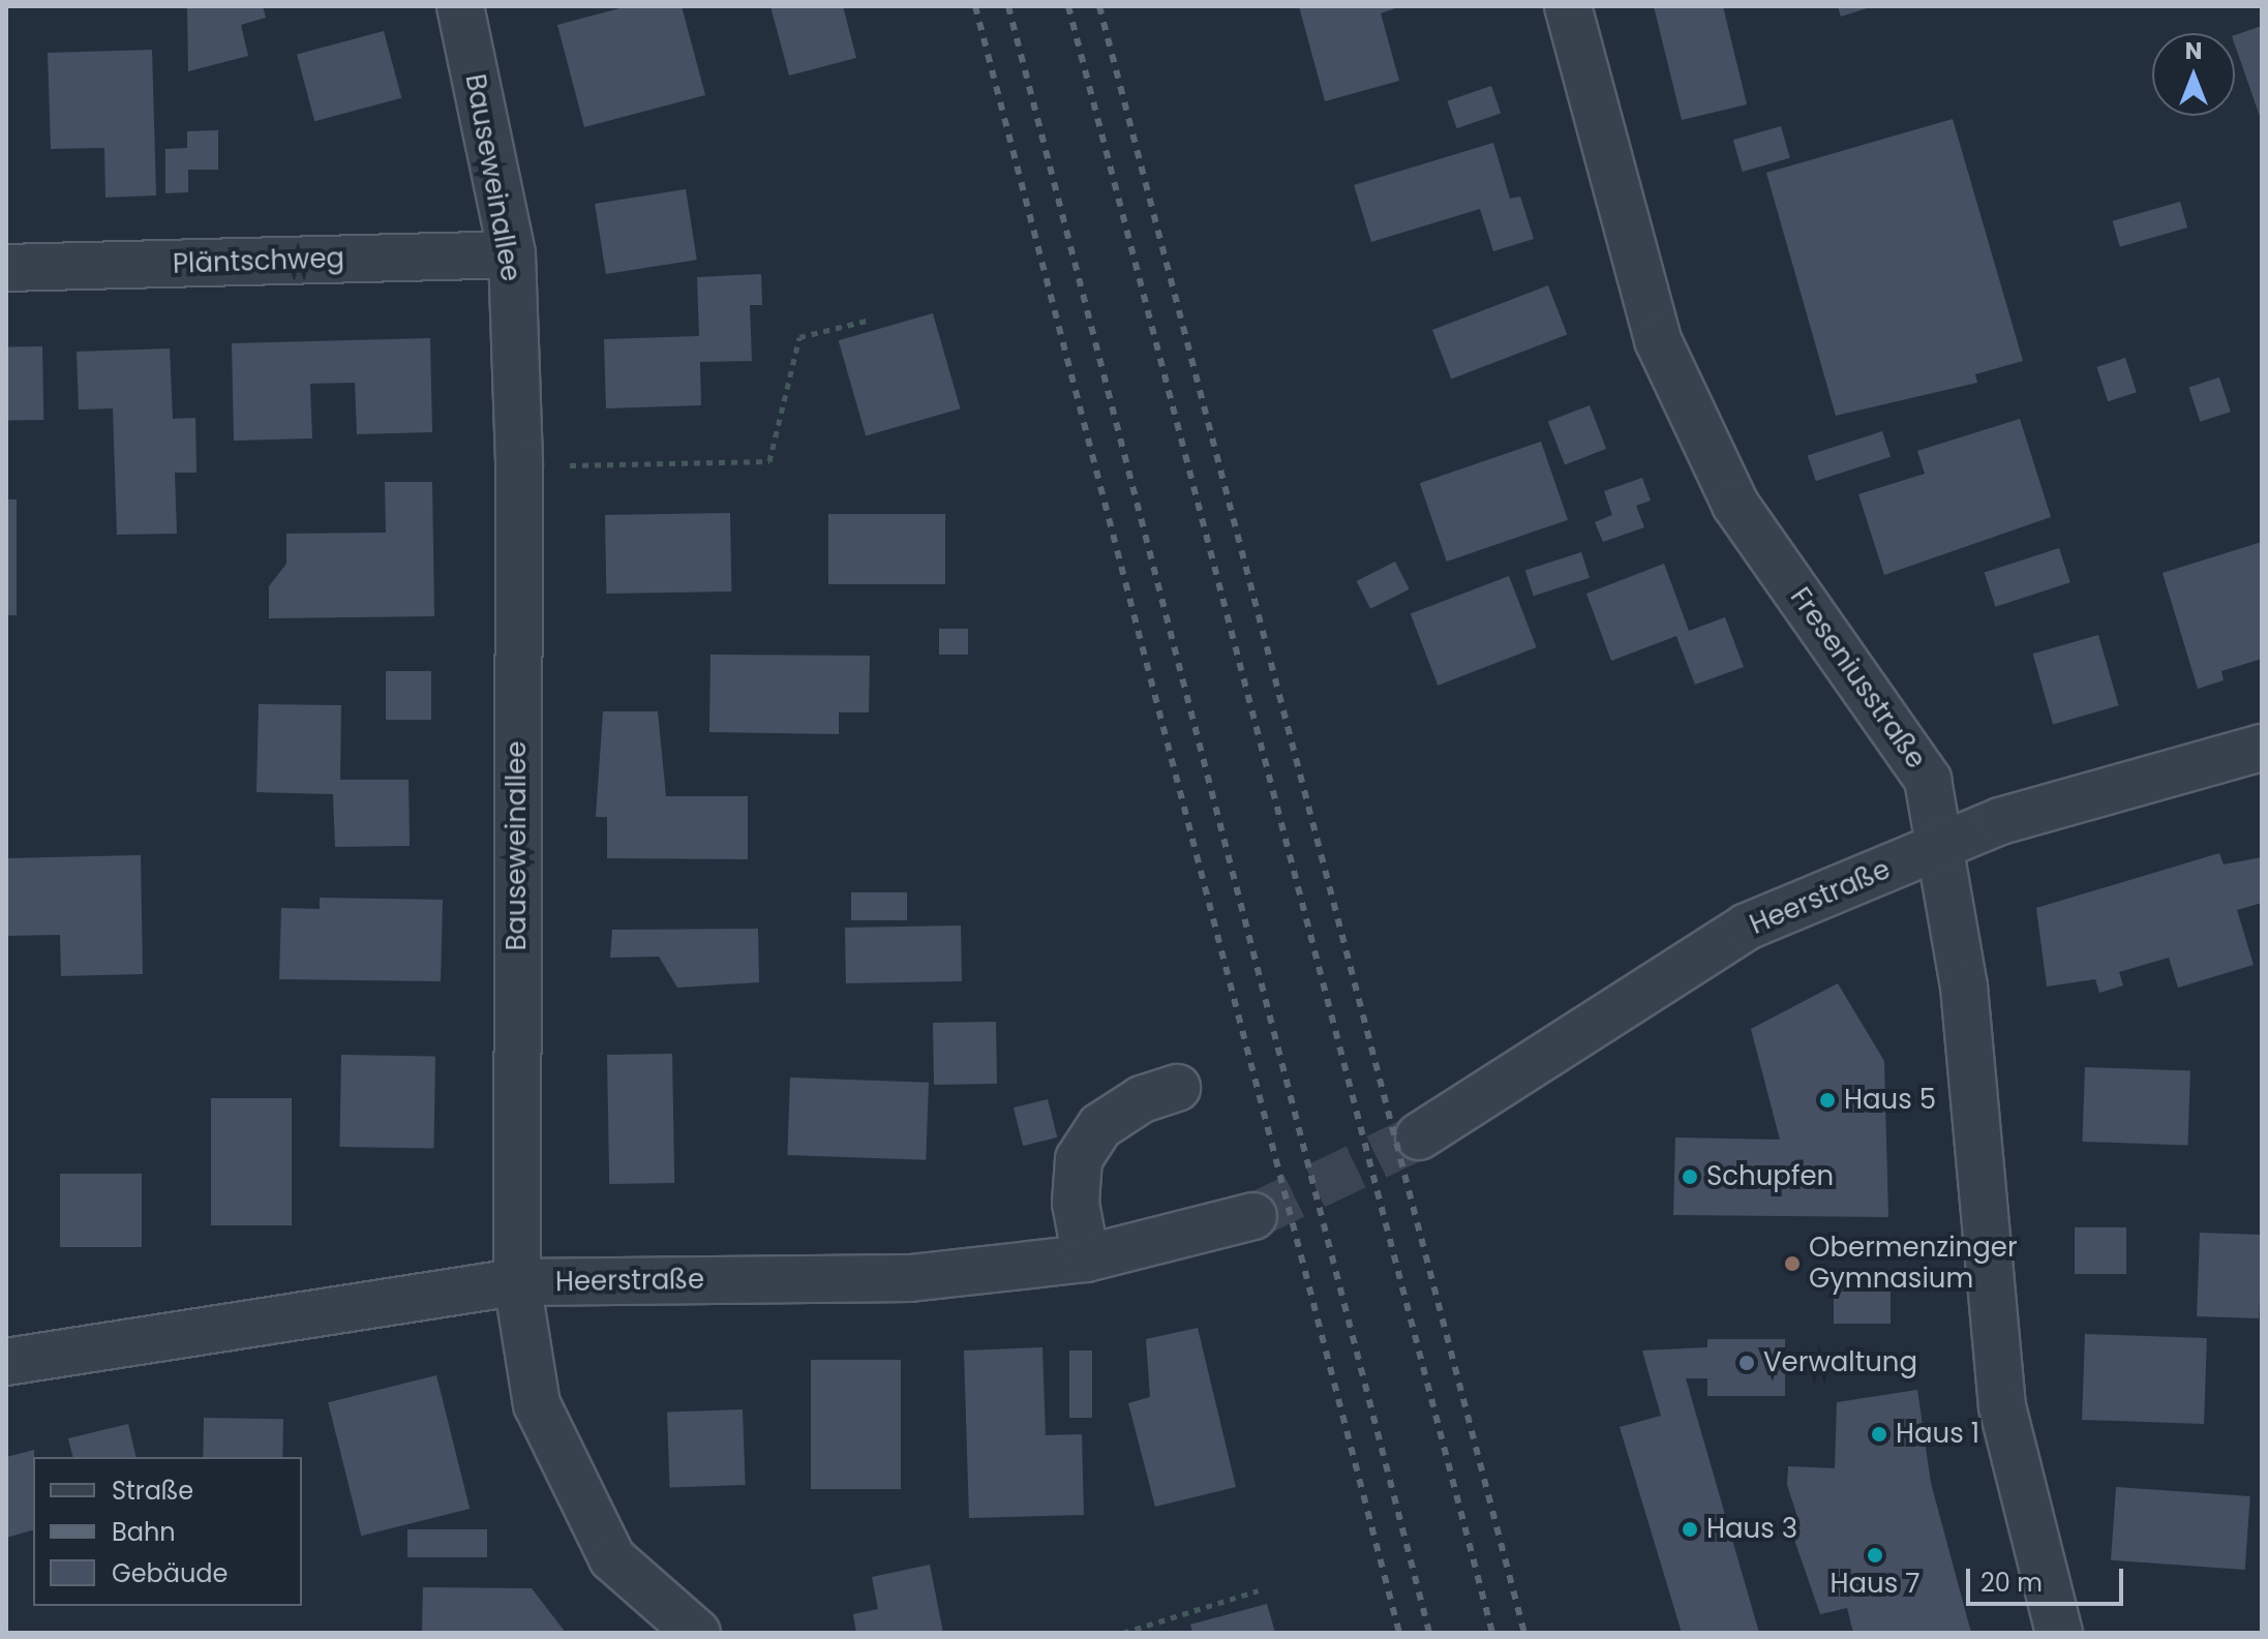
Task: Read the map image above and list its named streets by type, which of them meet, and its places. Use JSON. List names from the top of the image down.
{
  "streets": {
    "street": [
      "Bauseweinallee",
      "Pläntschweg",
      "Freseniusstraße",
      "Heerstraße"
    ]
  },
  "crossings": [
    ["Bauseweinallee", "Pläntschweg"],
    ["Bauseweinallee", "Heerstraße"],
    ["Freseniusstraße", "Heerstraße"]
  ],
  "places": [
    "Haus 5",
    "Schupfen",
    "Obermenzinger Gymnasium",
    "Verwaltung",
    "Haus 1",
    "Haus 3",
    "Haus 7"
  ],
  "legend": ["Straße", "Bahn", "Gebäude"],
  "scale_bar": "20 m",
  "north": "top"
}
